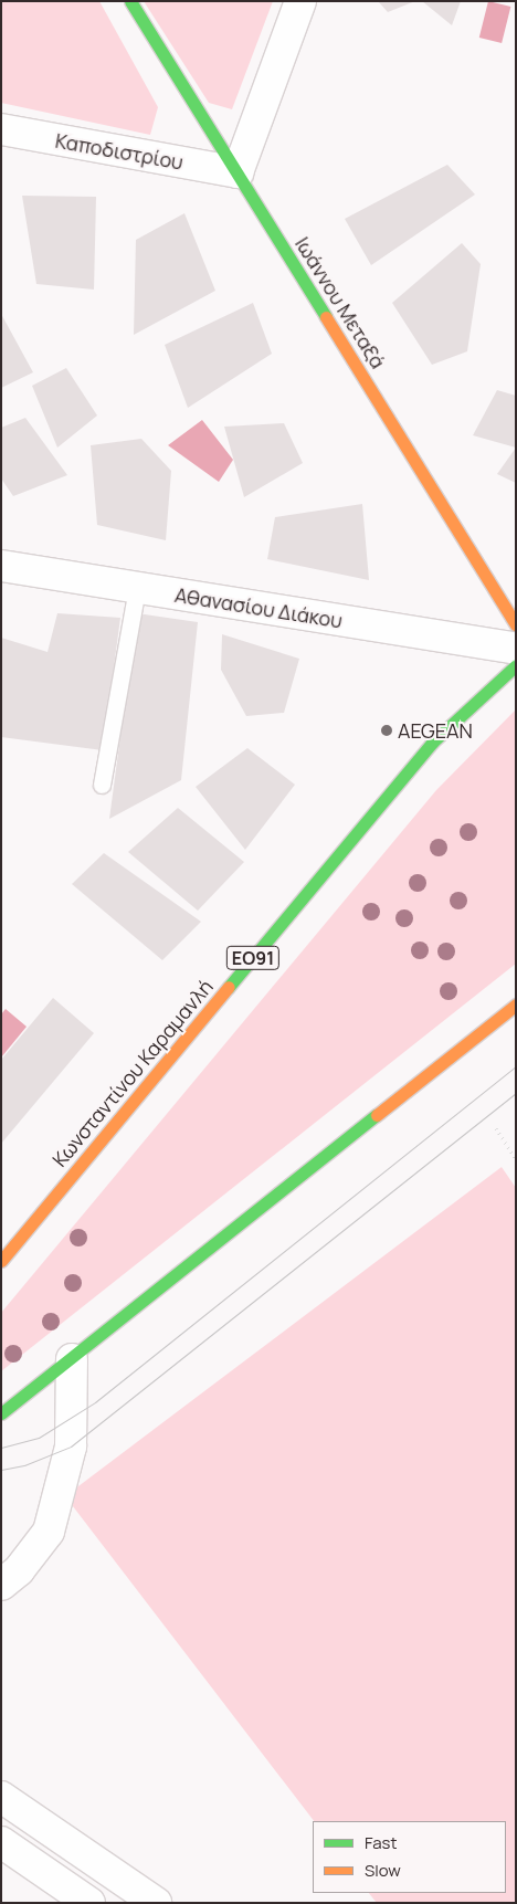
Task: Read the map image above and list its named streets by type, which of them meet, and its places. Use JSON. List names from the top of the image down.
{
  "streets": {
    "main road": ["Ιωάννου Μεταξά", "ΕΟ91", "Κωνσταντίνου Καραμανλή"],
    "street": ["Καποδιστρίου", "Αθανασίου Διάκου"]
  },
  "crossings": [
    ["Καποδιστρίου", "Ιωάννου Μεταξά"]
  ],
  "places": ["AEGEAN"],
  "legend": ["Fast", "Slow"]
}
